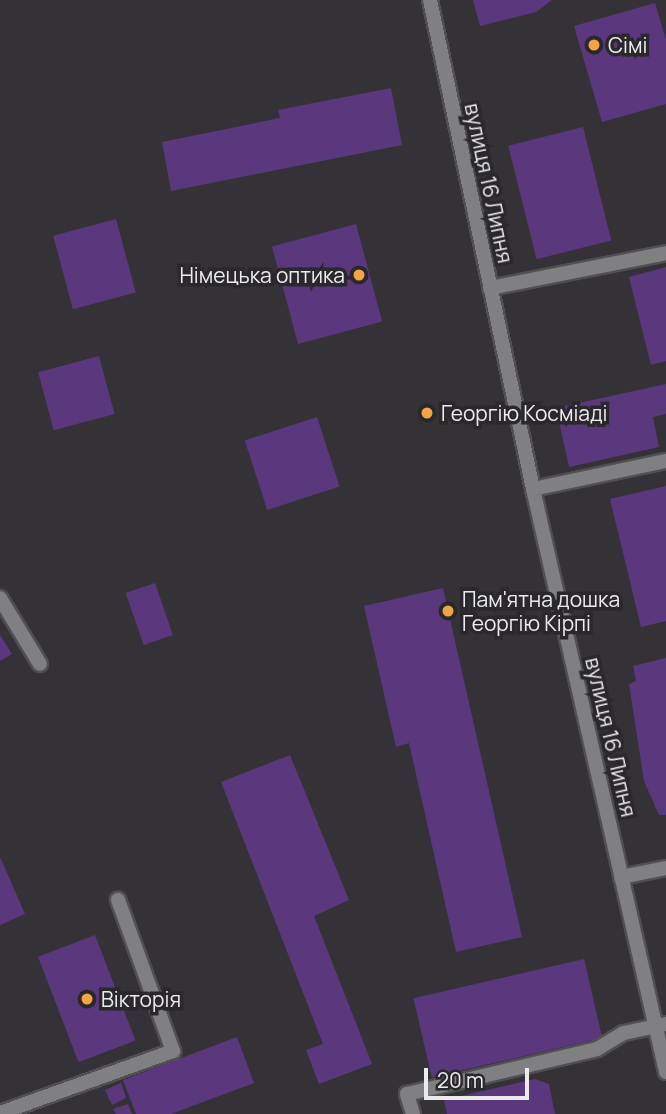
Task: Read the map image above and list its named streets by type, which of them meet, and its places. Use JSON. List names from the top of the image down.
{
  "streets": {
    "street": ["вулиця 16 Липня"]
  },
  "places": [
    "Сімі",
    "Німецька оптика",
    "Георгію Косміаді",
    "Пам'ятна дошка Георгію Кірпі",
    "Вікторія"
  ],
  "scale_bar": "20 m"
}
